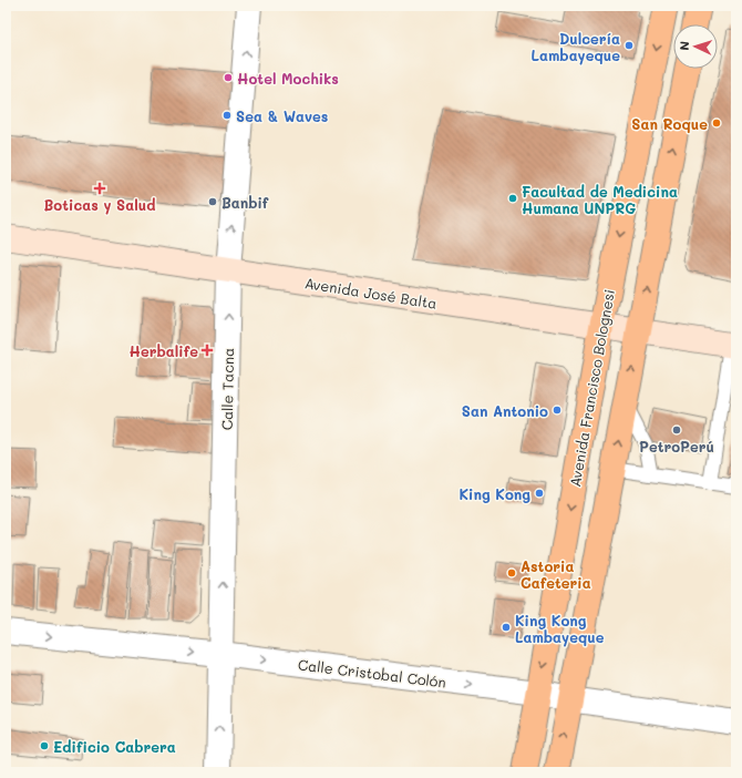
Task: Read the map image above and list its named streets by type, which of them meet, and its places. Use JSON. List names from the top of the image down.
{
  "streets": {
    "main road": ["Avenida José Balta", "Avenida Francisco Bolognesi"],
    "street": ["Calle Tacna", "Calle Cristobal Colón"]
  },
  "crossings": [
    ["Avenida José Balta", "Avenida Francisco Bolognesi"],
    ["Avenida José Balta", "Calle Tacna"],
    ["Avenida Francisco Bolognesi", "Calle Cristobal Colón"],
    ["Calle Tacna", "Calle Cristobal Colón"]
  ],
  "one_way": ["Calle Tacna", "Calle Cristobal Colón"],
  "places": {
    "other": [
      "Dulcería Lambayeque",
      "Hotel Mochiks",
      "Sea & Waves",
      "San Roque",
      "Facultad de Medicina Humana UNPRG",
      "Banbif",
      "San Antonio",
      "PetroPerú",
      "King Kong",
      "Astoria Cafeteria",
      "King Kong Lambayeque",
      "Edificio Cabrera"
    ],
    "health": ["Boticas y Salud", "Herbalife"]
  },
  "north": "left"
}
